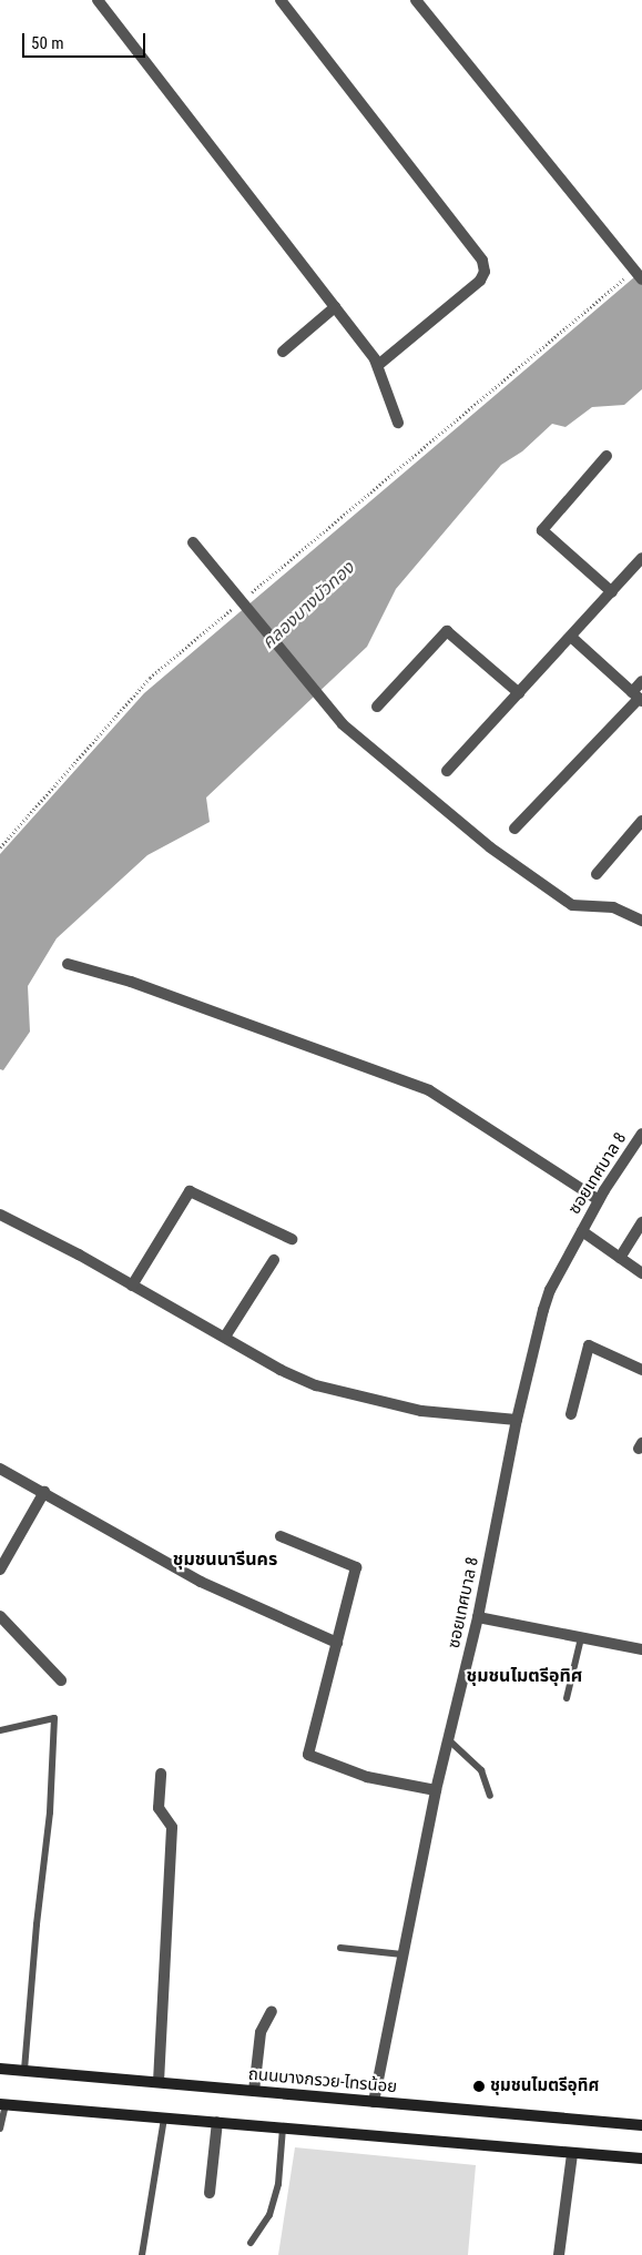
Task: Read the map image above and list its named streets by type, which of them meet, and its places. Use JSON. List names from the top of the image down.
{
  "streets": {
    "main road": ["ถนนบางกรวย-ไทรน้อย"],
    "street": ["ซอยเทศบาล 8"]
  },
  "crossings": [
    ["ซอยเทศบาล 8", "ถนนบางกรวย-ไทรน้อย"]
  ],
  "districts": ["ชุมชนนารีนคร", "ชุมชนไมตรีอุทิศ"],
  "water": ["คลองบางบัวทอง"],
  "places": ["ชุมชนไมตรีอุทิศ"],
  "scale_bar": "50 m"
}
